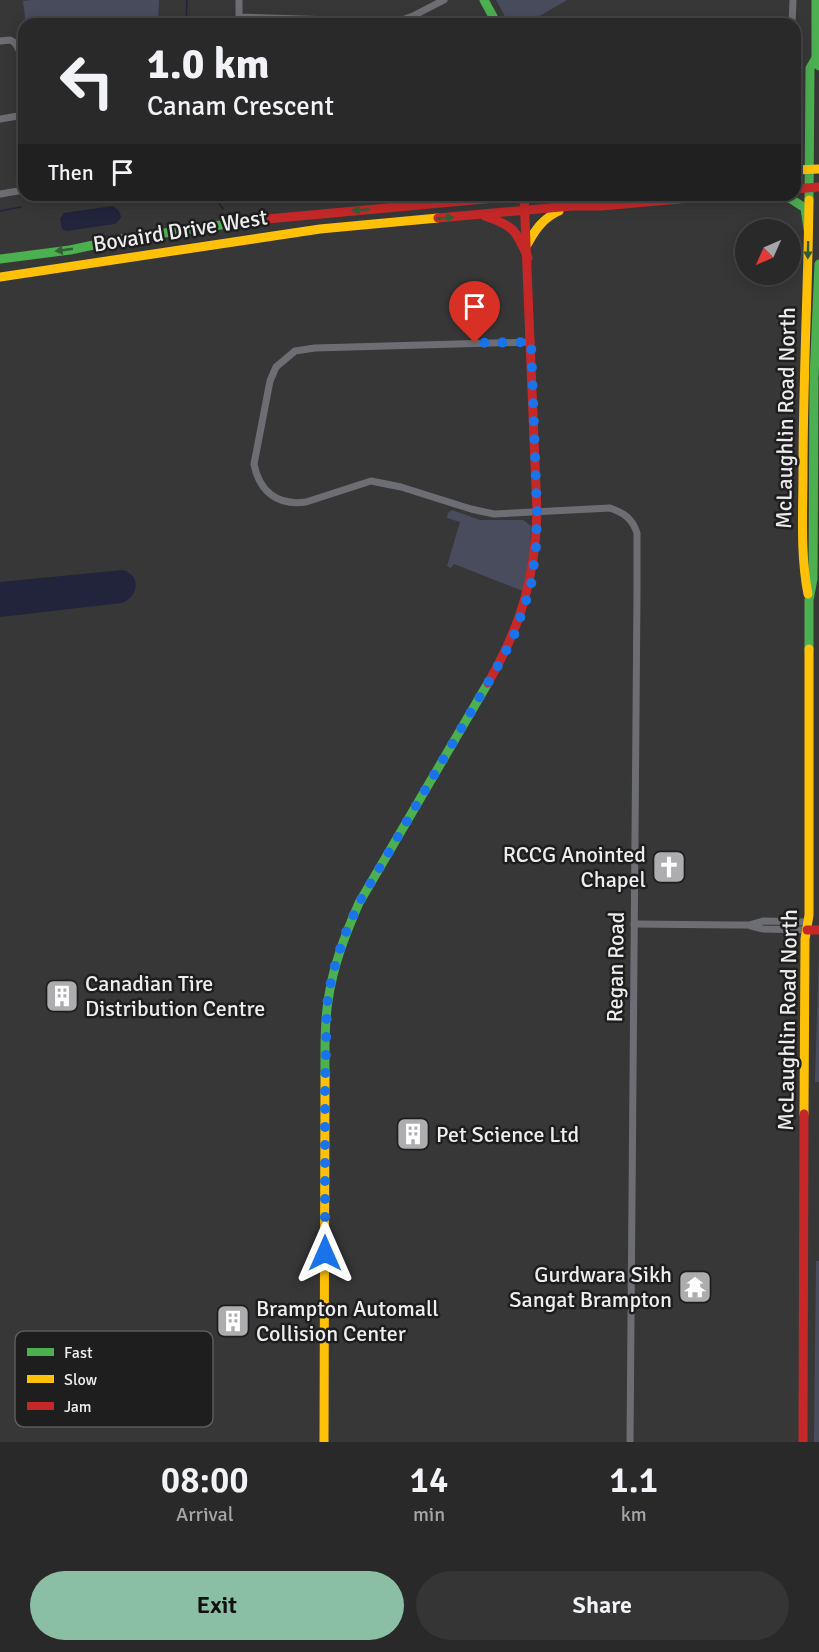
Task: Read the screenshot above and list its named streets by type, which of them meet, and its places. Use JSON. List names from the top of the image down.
{
  "streets": {
    "main road": ["Bovaird Drive West", "McLaughlin Road North"],
    "street": ["Regan Road"]
  },
  "places": {
    "church": ["RCCG Anointed Chapel"],
    "building": ["Canadian Tire Distribution Centre", "Pet Science Ltd", "Brampton Automall Collision Center"],
    "temple": ["Gurdwara Sikh Sangat Brampton"]
  },
  "legend": ["Fast", "Slow", "Jam"],
  "north": "bottom left",
  "page": {
    "turn": ["1.0 km", "Canam Crescent"],
    "then": "Then",
    "eta": [
      "08:00",
      "Arrival",
      "14",
      "min",
      "1.1",
      "km"
    ],
    "buttons": ["Exit", "Share"]
  }
}
